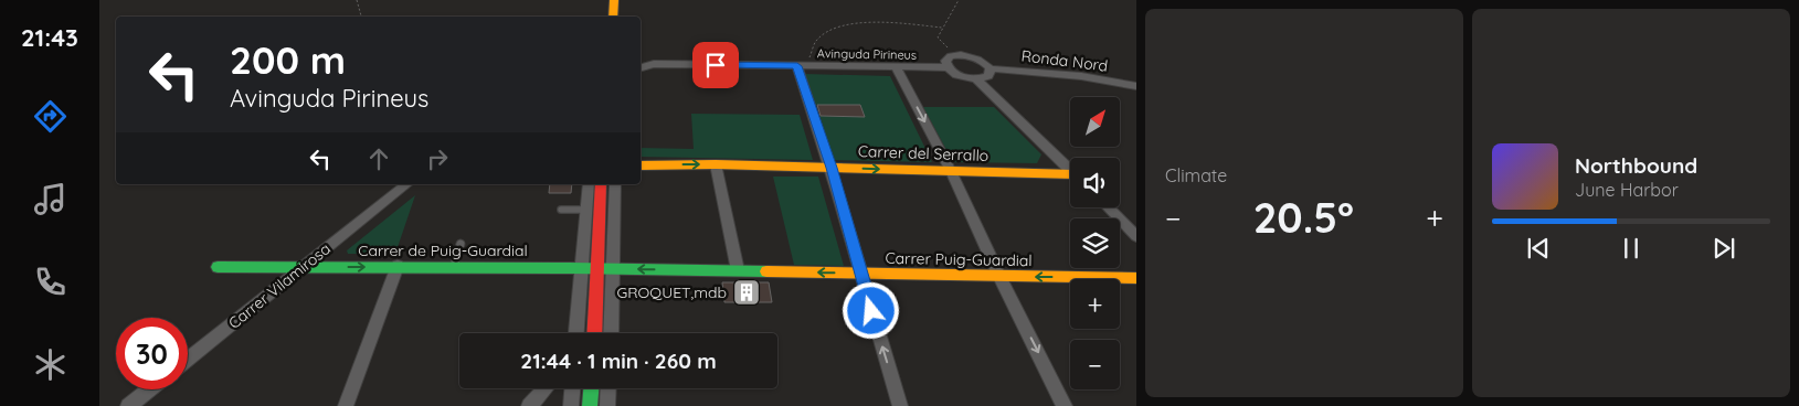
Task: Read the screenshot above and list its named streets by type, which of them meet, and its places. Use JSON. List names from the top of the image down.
{
  "streets": {
    "street": [
      "Avinguda Pirineus",
      "Ronda Nord",
      "Carrer del Serrallo",
      "Carrer de Puig-Guardial",
      "Carrer Puig-Guardial",
      "Carrer Vilamirosa"
    ]
  },
  "crossings": [
    ["Carrer de Puig-Guardial", "Carrer Puig-Guardial"],
    ["Carrer de Puig-Guardial", "Carrer Vilamirosa"]
  ],
  "one_way": ["Carrer del Serrallo", "Carrer Puig-Guardial"],
  "places": {
    "building": ["GROQUET,mdb"]
  },
  "north": "top right",
  "page": {
    "tabs": "21:43",
    "tile": "Climate",
    "turn": ["200 m", "Avinguda Pirineus"],
    "map_buttons": ["+", "−"],
    "song": ["Northbound", "June Harbor"],
    "heat": ["−", "20.5°", "+"],
    "limit": "30",
    "trip": "21:44 · 1 min · 260 m"
  }
}
